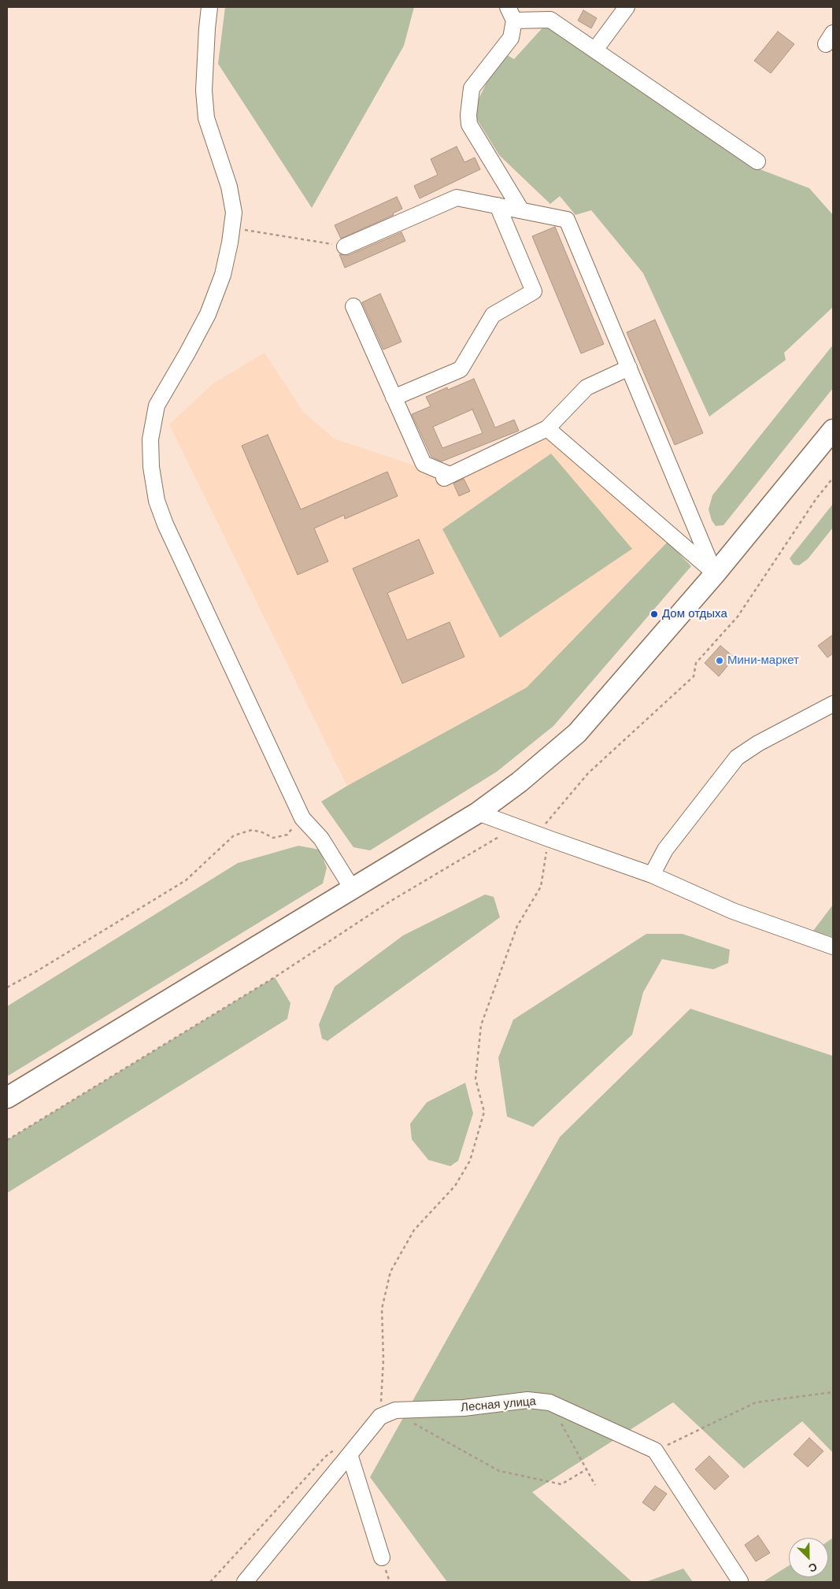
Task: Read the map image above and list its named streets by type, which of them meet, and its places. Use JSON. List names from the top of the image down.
{
  "streets": {
    "street": ["Лесная улица"]
  },
  "places": ["Дом отдыха", "Мини-маркет"],
  "north": "bottom right"
}
